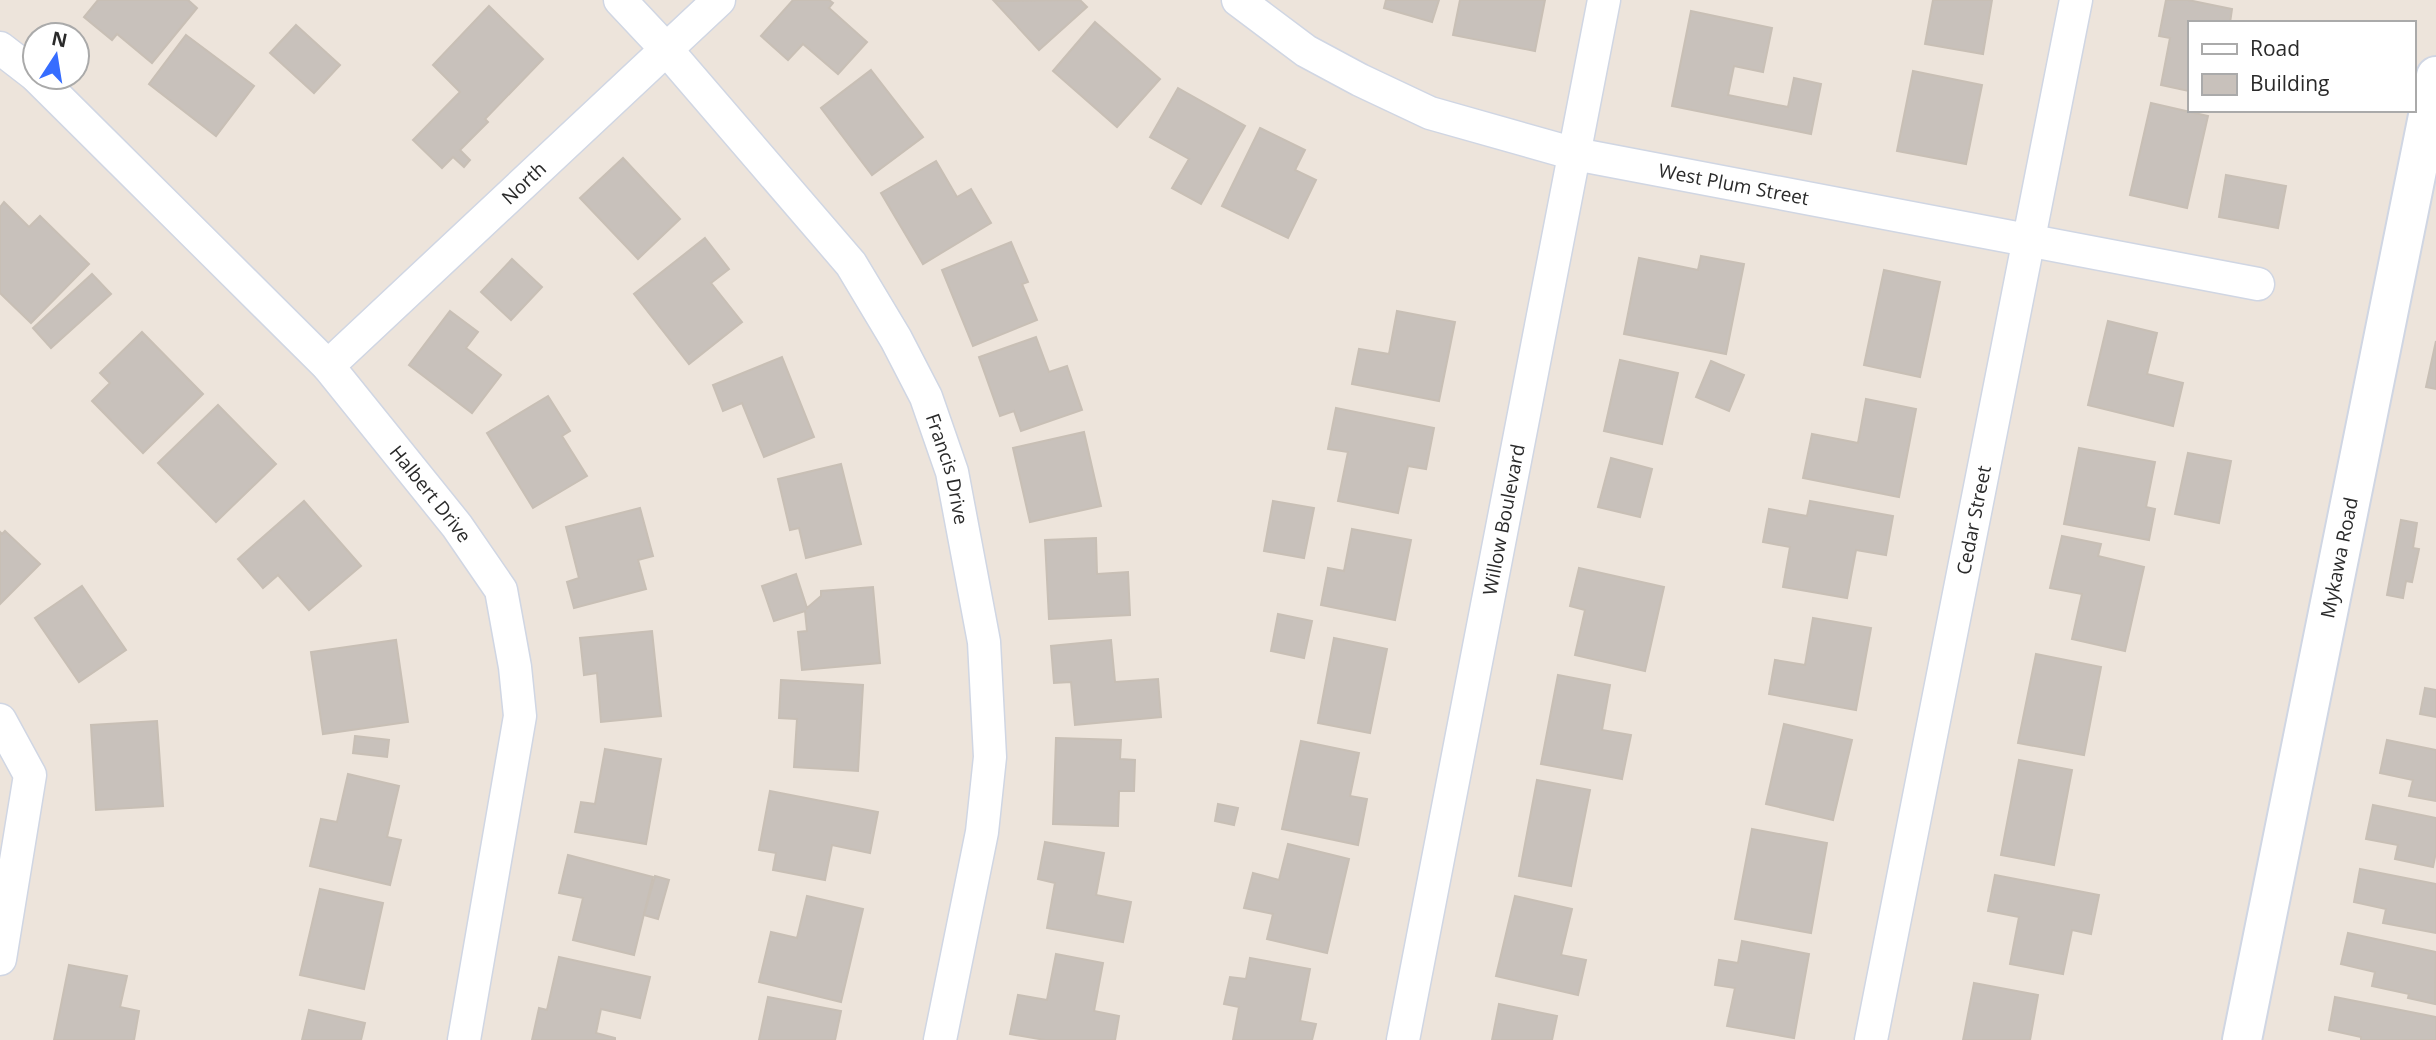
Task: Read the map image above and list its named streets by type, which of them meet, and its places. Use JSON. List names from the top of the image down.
{
  "streets": {
    "main road": ["Mykawa Road"],
    "street": [
      "North",
      "West Plum Street",
      "Francis Drive",
      "Halbert Drive",
      "Willow Boulevard",
      "Cedar Street"
    ]
  },
  "crossings": [
    ["North", "Francis Drive"],
    ["North", "Halbert Drive"],
    ["West Plum Street", "Willow Boulevard"],
    ["West Plum Street", "Cedar Street"]
  ],
  "legend": ["Road", "Building"],
  "north": "top"
}
